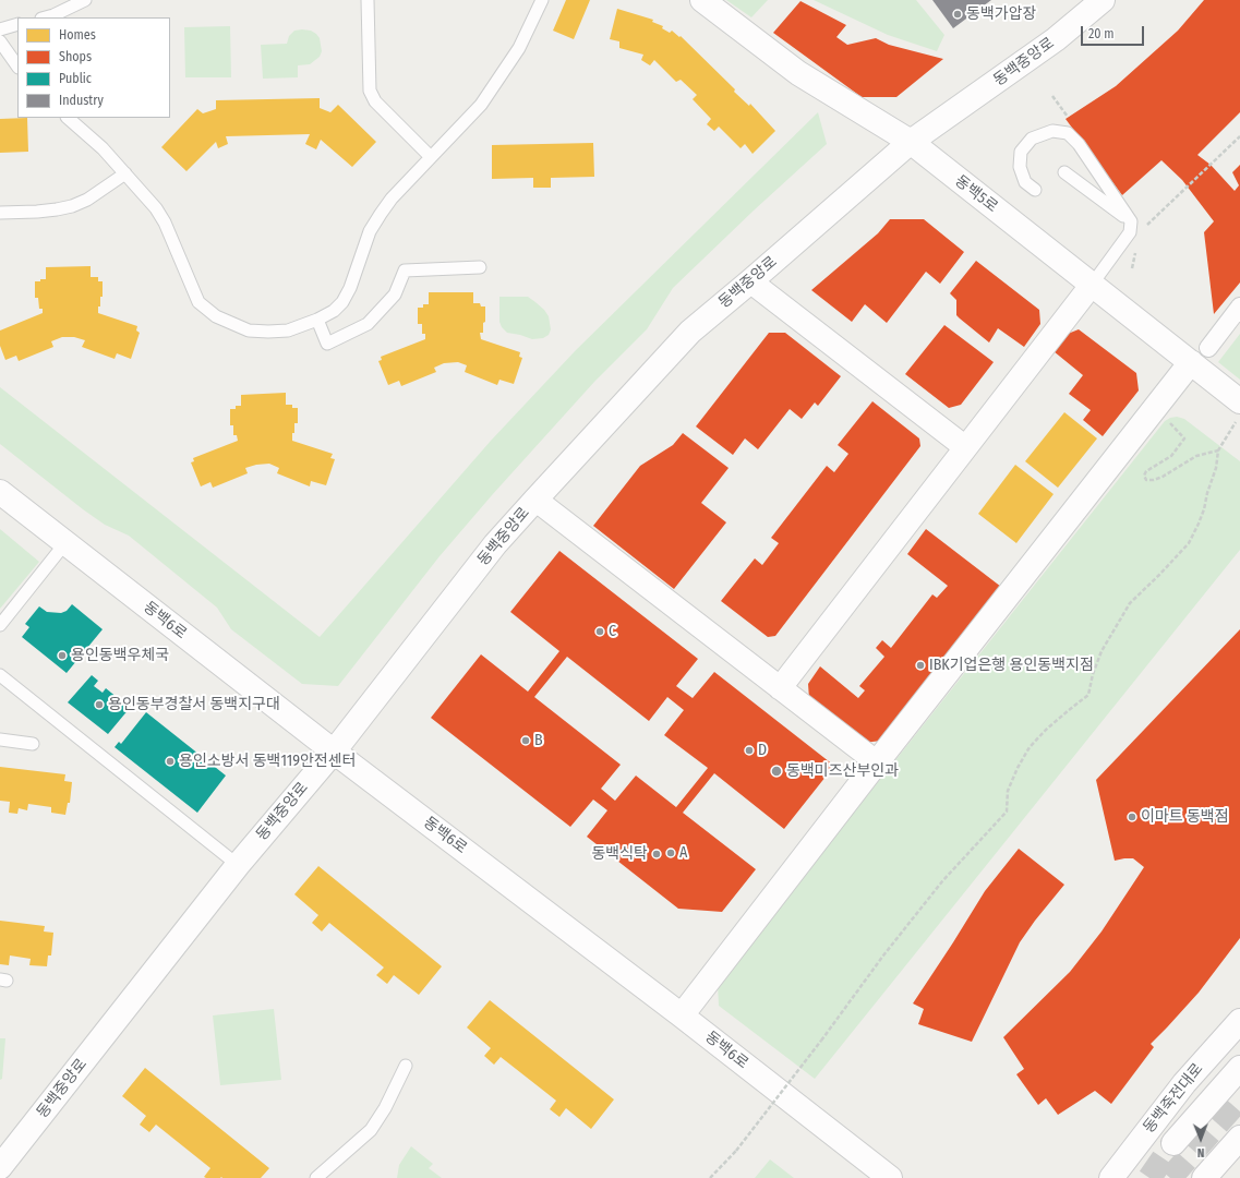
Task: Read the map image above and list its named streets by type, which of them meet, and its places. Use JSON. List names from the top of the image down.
{
  "streets": {
    "street": [
      "동백중앙로",
      "동백5로",
      "동백6로",
      "동백죽전대로"
    ]
  },
  "crossings": [
    ["동백중앙로", "동백5로"],
    ["동백중앙로", "동백6로"]
  ],
  "places": [
    "동백가압장",
    "C",
    "용인동백우체국",
    "IBK기업은행 용인동백지점",
    "용인동부경찰서 동백지구대",
    "B",
    "D",
    "용인소방서 동백119안전센터",
    "동백미즈산부인과",
    "이마트 동백점",
    "A",
    "동백식탁"
  ],
  "legend": [
    "Homes",
    "Shops",
    "Public",
    "Industry"
  ],
  "scale_bar": "20 m",
  "north": "bottom"
}
